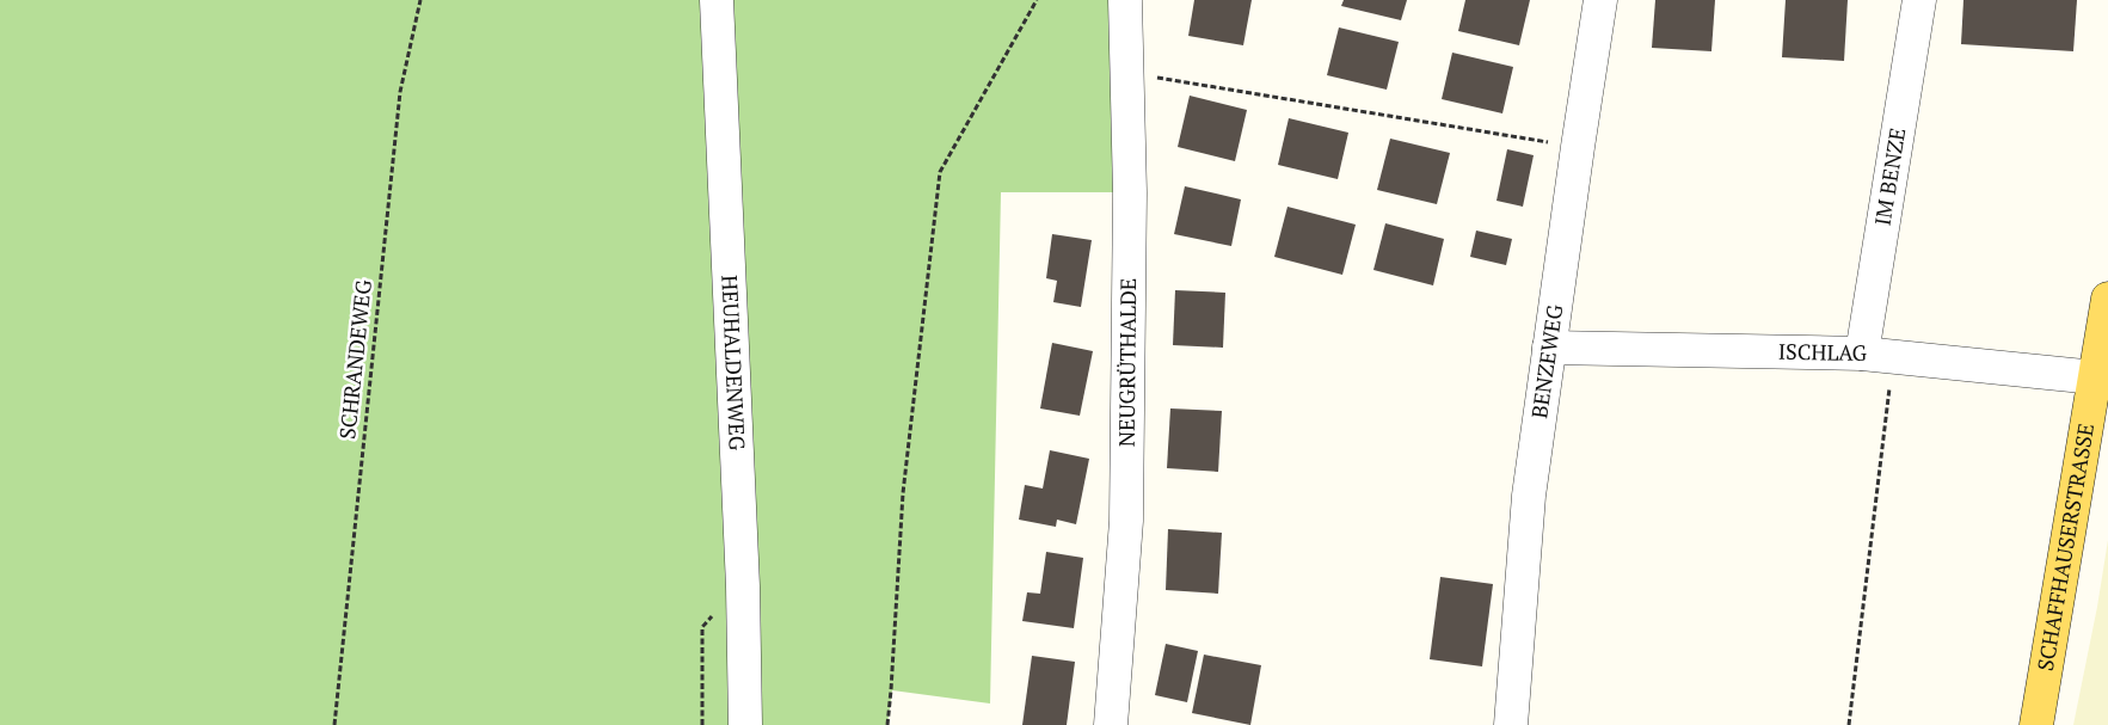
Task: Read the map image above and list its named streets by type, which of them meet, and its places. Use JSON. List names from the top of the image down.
{
  "streets": {
    "main road": ["SCHAFFHAUSERSTRASSE"],
    "street": [
      "IM BENZE",
      "ISCHLAG",
      "HEUHALDENWEG",
      "BENZEWEG",
      "NEUGRÜTHALDE"
    ],
    "path": ["SCHRANDEWEG"]
  },
  "crossings": [
    ["IM BENZE", "ISCHLAG"],
    ["ISCHLAG", "BENZEWEG"],
    ["ISCHLAG", "SCHAFFHAUSERSTRASSE"]
  ]
}
